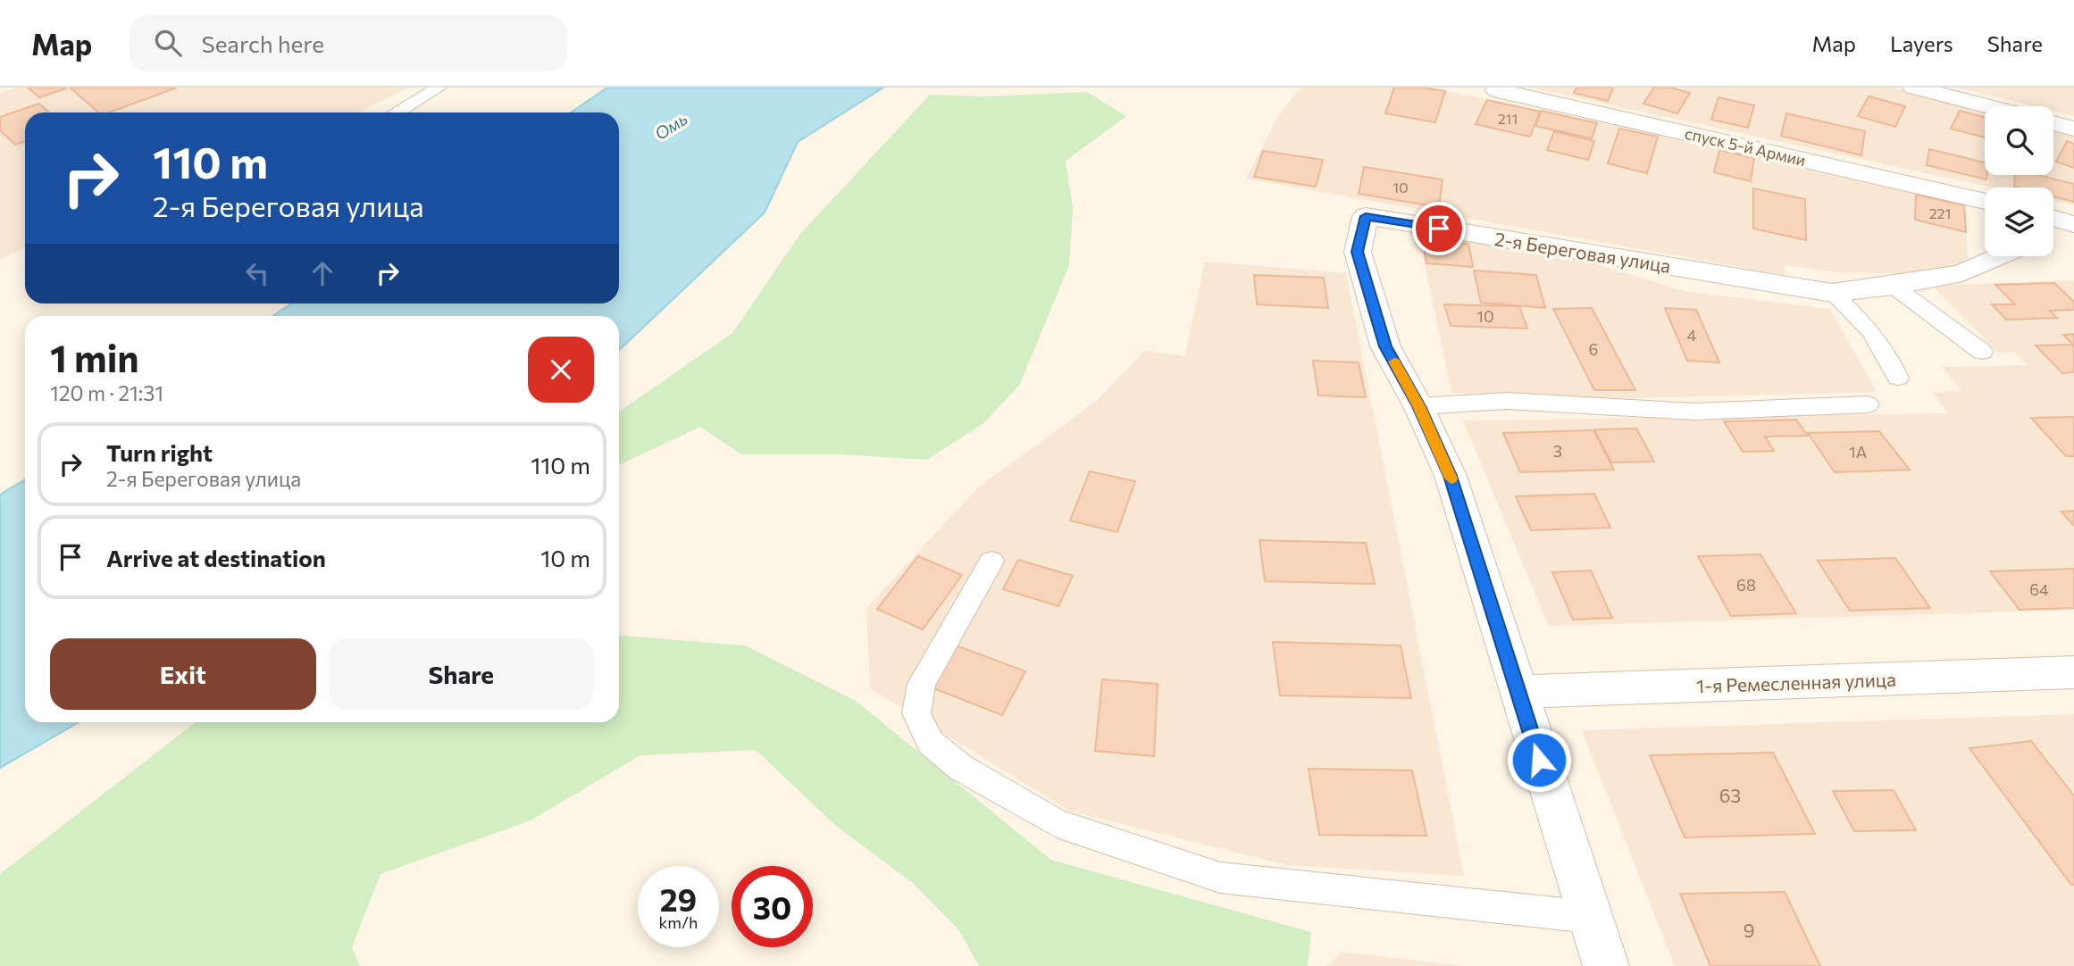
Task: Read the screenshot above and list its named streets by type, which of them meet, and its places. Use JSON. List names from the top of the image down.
{
  "streets": {
    "street": ["спуск 5-й Армии", "2-я Береговая улица", "1-я Ремесленная улица"]
  },
  "crossings": [
    ["2-я Береговая улица", "1-я Ремесленная улица"]
  ],
  "water": ["Омь"],
  "house_numbers": [
    "211",
    "10",
    "221",
    "10",
    "4",
    "6",
    "3",
    "1А",
    "68",
    "64",
    "63",
    "9"
  ],
  "page": {
    "header": "Map",
    "search": "Search here",
    "nav": ["Map", "Layers", "Share"],
    "turn": ["110 m", "2-я Береговая улица"],
    "heading": ["1 min", "120 m · 21:31"],
    "list": [
      {
        "name": "Turn right",
        "note": "2-я Береговая улица",
        "value": "110 m"
      },
      {
        "name": "Arrive at destination",
        "value": "10 m"
      }
    ],
    "buttons": ["Exit", "Share"],
    "speed": "29 km/h",
    "limit": "30"
  }
}
